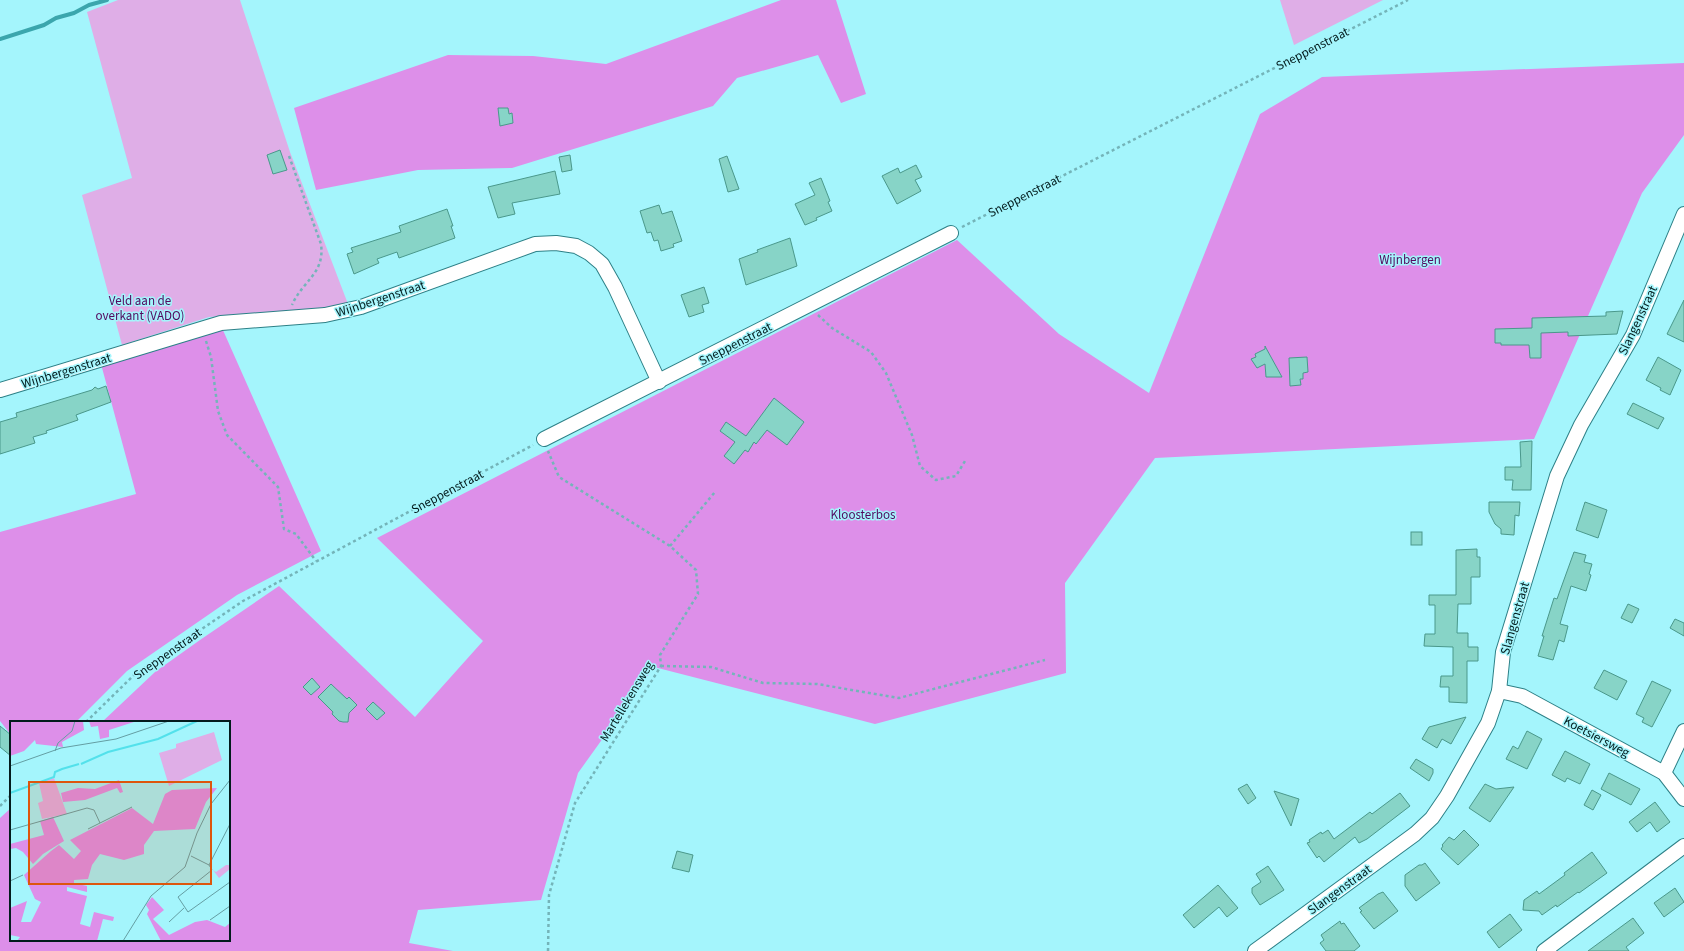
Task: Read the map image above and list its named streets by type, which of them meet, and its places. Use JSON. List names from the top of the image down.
{
  "streets": {
    "street": [
      "Sneppenstraat",
      "Wijnbergenstraat",
      "Slangenstraat",
      "Koetsiersweg"
    ],
    "path": ["Martellekensweg"]
  },
  "crossings": [
    ["Sneppenstraat", "Wijnbergenstraat"],
    ["Sneppenstraat", "Martellekensweg"],
    ["Slangenstraat", "Koetsiersweg"]
  ],
  "parks": ["Wijnbergen", "Veld aan de overkant (VADO)", "Kloosterbos"]
}
